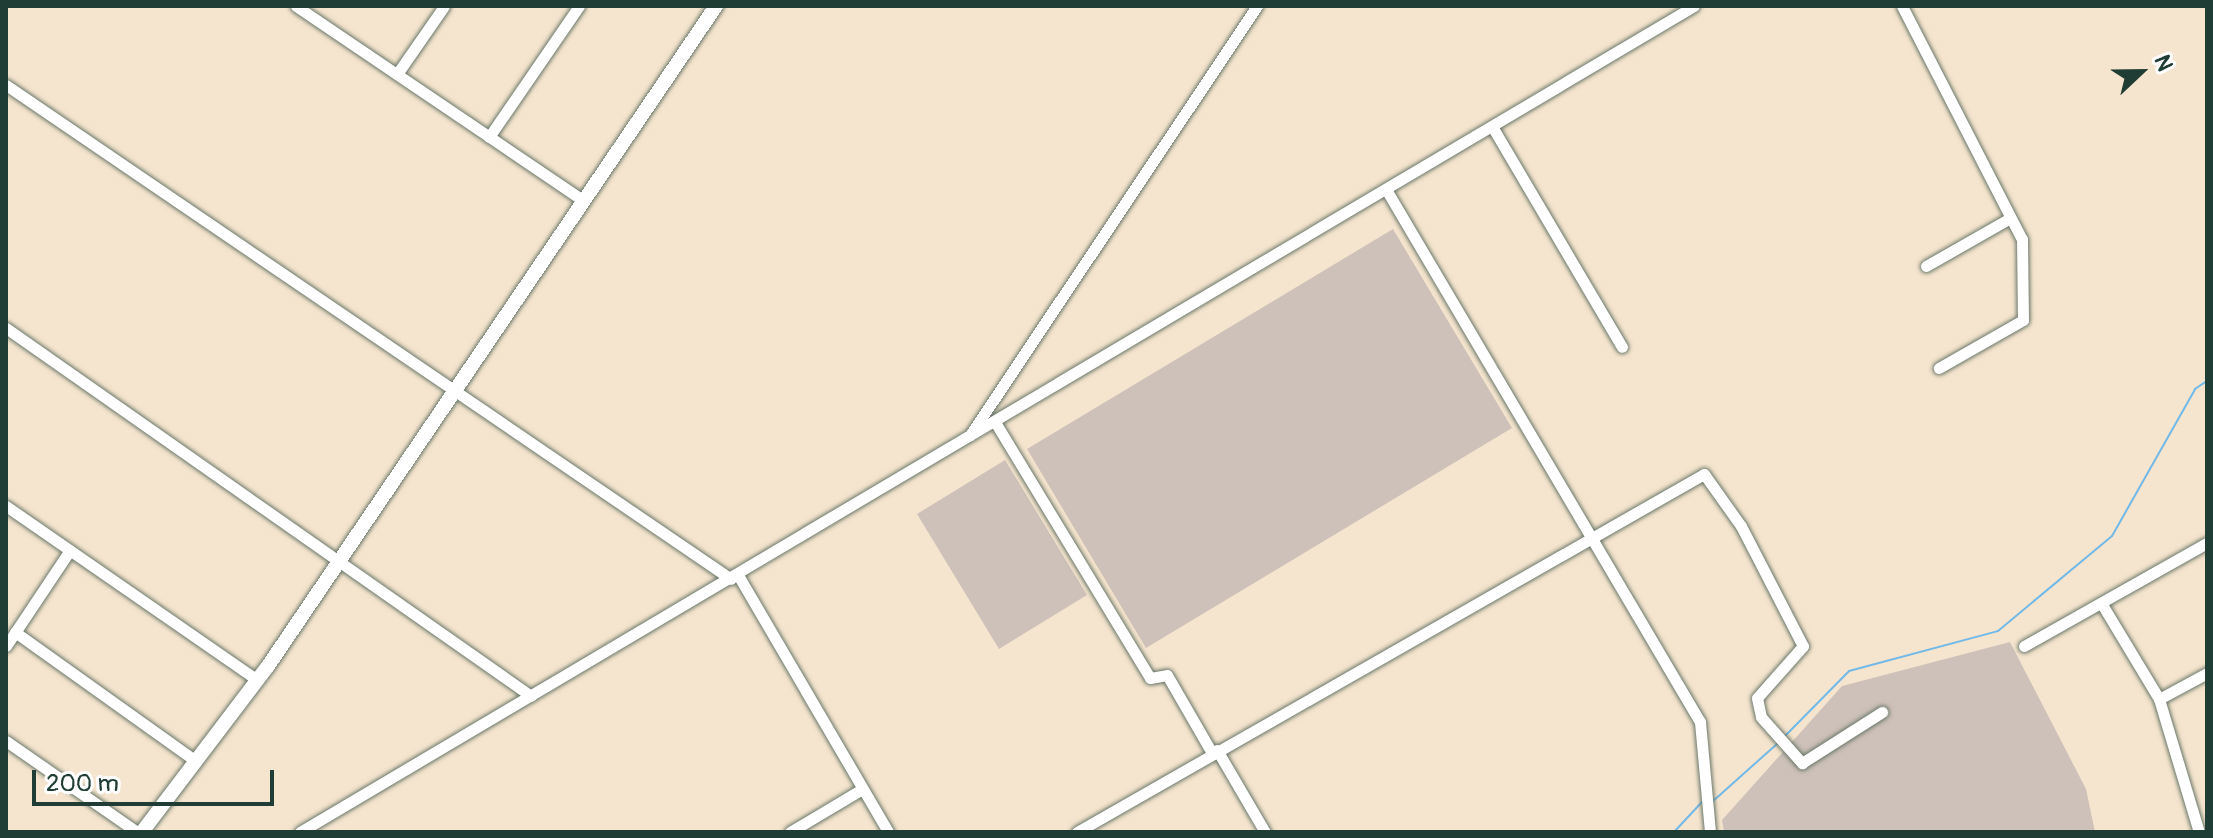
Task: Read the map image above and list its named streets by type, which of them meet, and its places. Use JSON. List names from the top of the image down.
{
  "scale_bar": "200 m",
  "north": "right"
}
